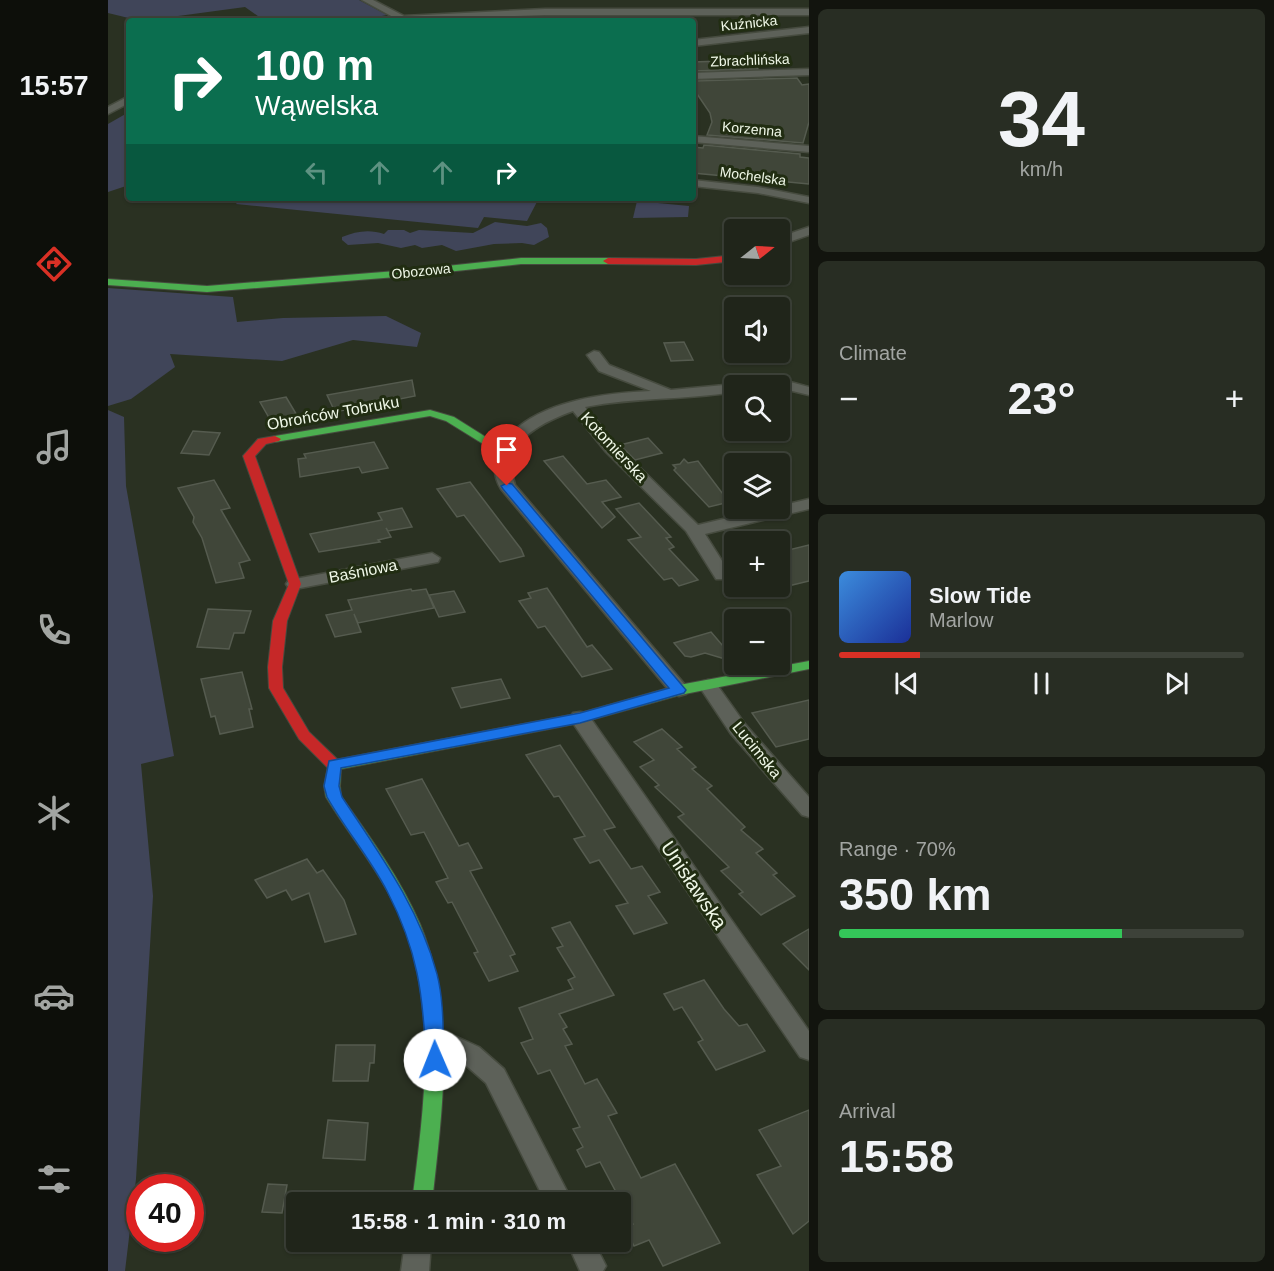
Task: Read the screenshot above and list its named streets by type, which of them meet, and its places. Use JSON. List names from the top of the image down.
{
  "streets": {
    "street": [
      "Kuźnicka",
      "Zbrachlińska",
      "Korzenna",
      "Mochelska",
      "Obozowa",
      "Obrońców Tobruku",
      "Kotomierska",
      "Baśniowa",
      "Lucimska",
      "Unisławska"
    ]
  },
  "crossings": [
    ["Obrońców Tobruku", "Baśniowa"]
  ],
  "north": "right",
  "page": {
    "tabs": "15:57",
    "tile": [
      ["34", "km/h"],
      "Climate",
      ["Range · 70%", "350 km"],
      ["Arrival", "15:58"]
    ],
    "turn": ["100 m", "Wąwelska"],
    "map_buttons": ["+", "−"],
    "heat": ["−", "23°", "+"],
    "song": ["Slow Tide", "Marlow"],
    "limit": "40",
    "trip": "15:58 · 1 min · 310 m"
  }
}
